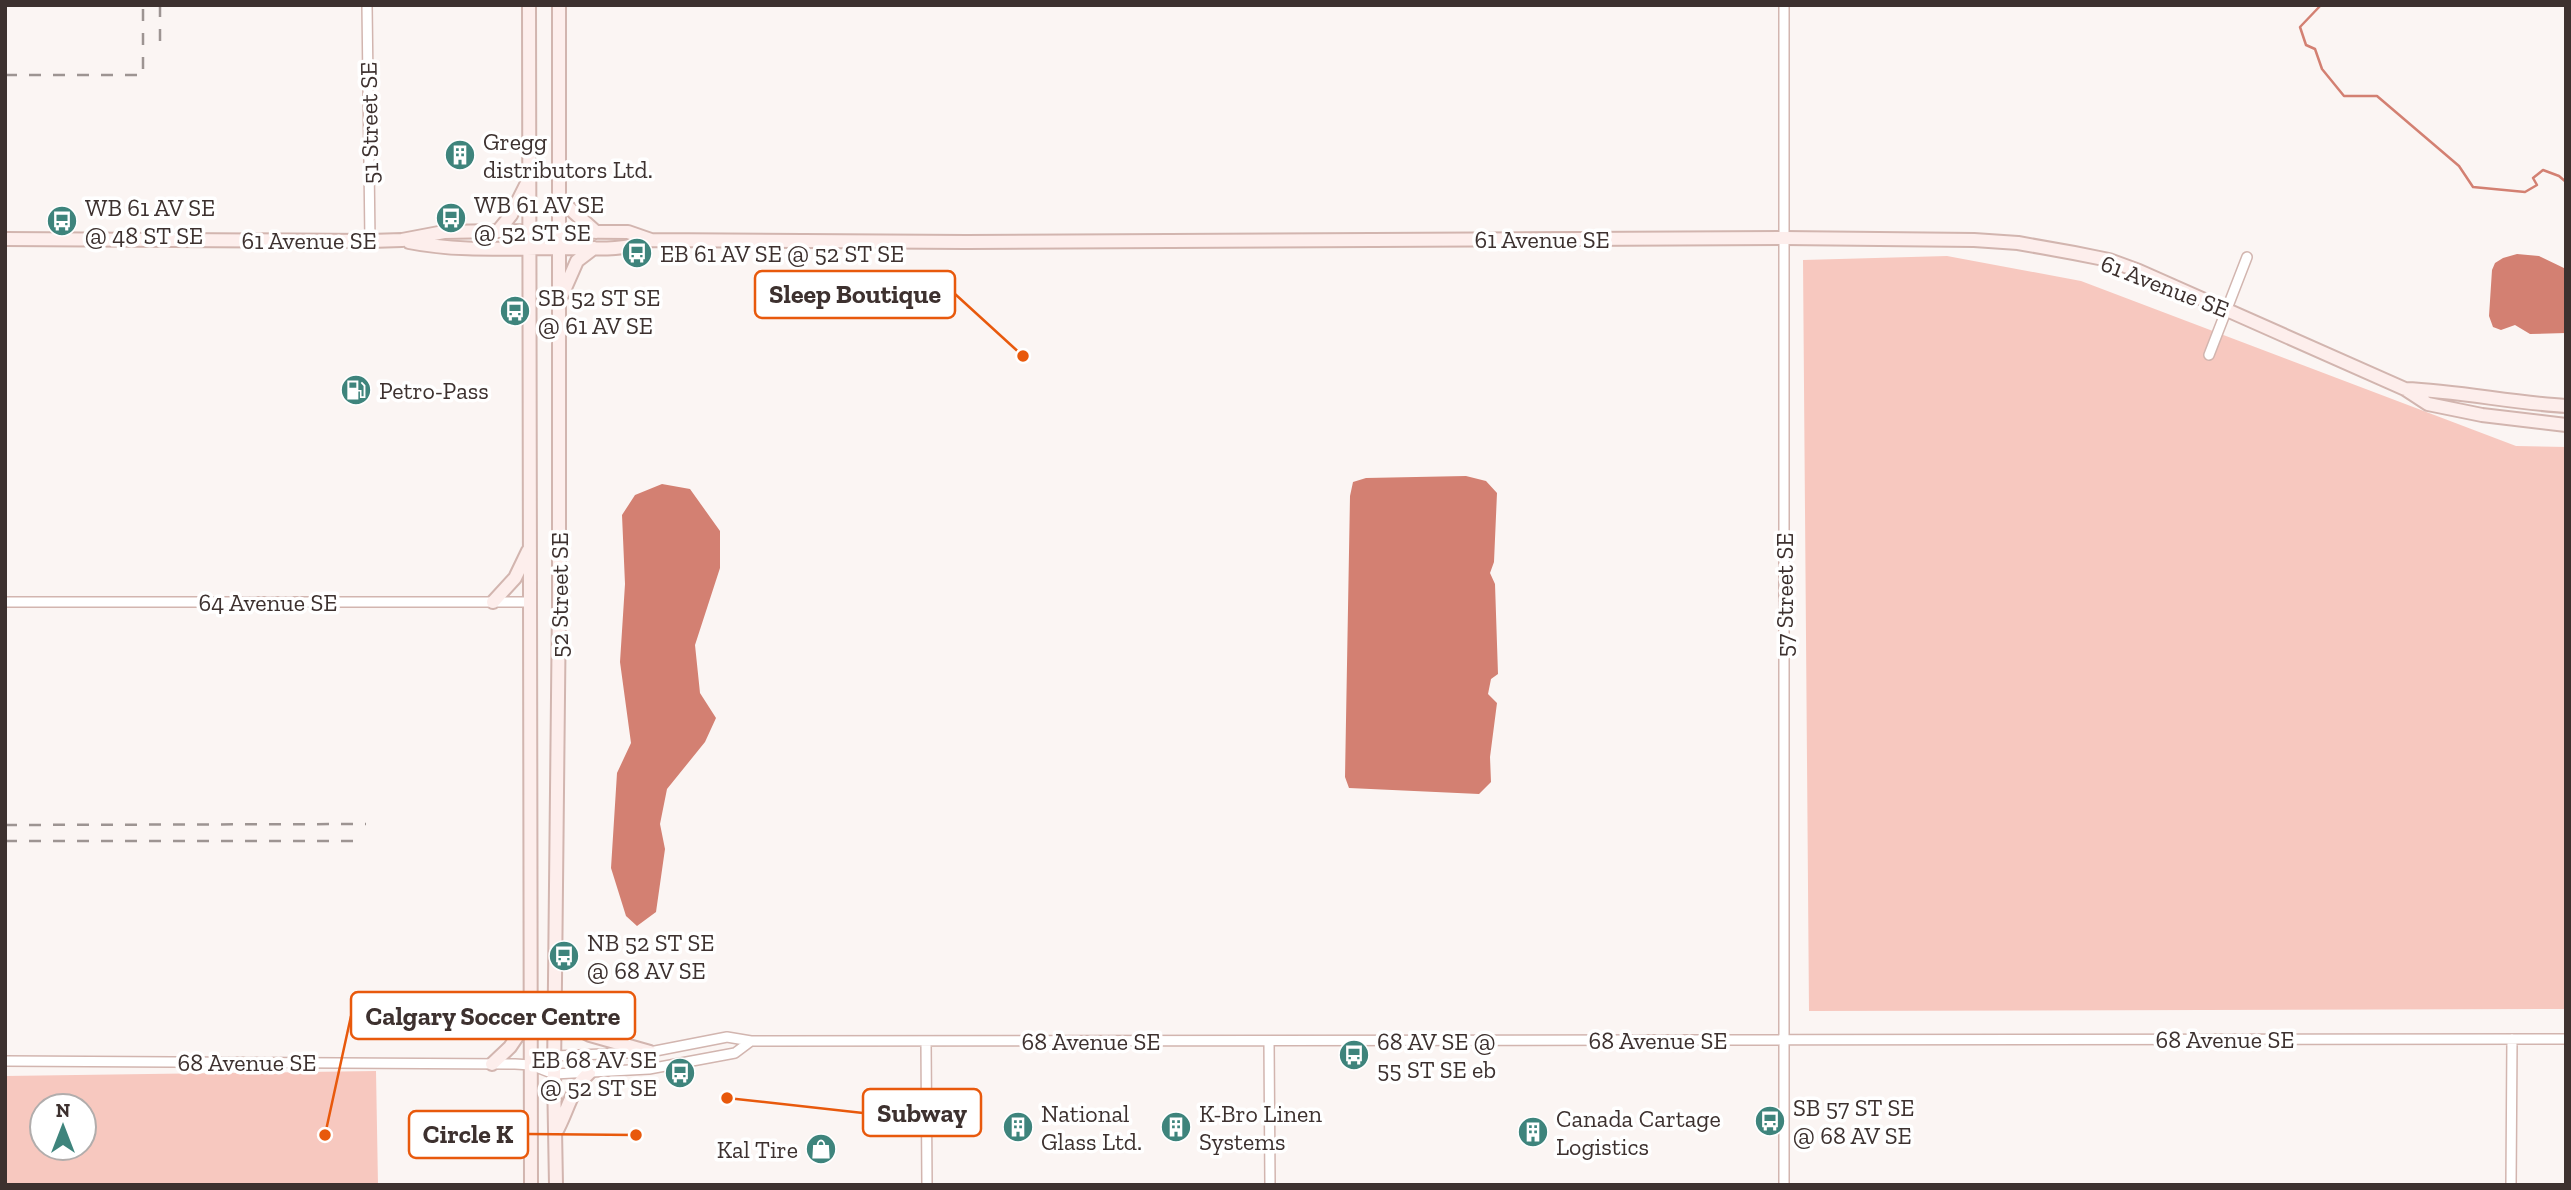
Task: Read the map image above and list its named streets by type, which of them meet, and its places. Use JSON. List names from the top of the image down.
{
  "streets": {
    "street": [
      "51 Street SE",
      "61 Avenue SE",
      "52 Street SE",
      "57 Street SE",
      "64 Avenue SE",
      "68 Avenue SE"
    ]
  },
  "crossings": [
    ["51 Street SE", "61 Avenue SE"],
    ["61 Avenue SE", "52 Street SE"],
    ["61 Avenue SE", "57 Street SE"],
    ["52 Street SE", "64 Avenue SE"],
    ["52 Street SE", "68 Avenue SE"],
    ["57 Street SE", "68 Avenue SE"]
  ],
  "places": {
    "building": [
      "Gregg distributors Ltd.",
      "National Glass Ltd.",
      "K-Bro Linen Systems",
      "Canada Cartage Logistics"
    ],
    "bus stop": [
      "WB 61 AV SE @ 52 ST SE",
      "WB 61 AV SE @ 48 ST SE",
      "EB 61 AV SE @ 52 ST SE",
      "SB 52 ST SE @ 61 AV SE",
      "NB 52 ST SE @ 68 AV SE",
      "68 AV SE @ 55 ST SE eb",
      "EB 68 AV SE @ 52 ST SE",
      "SB 57 ST SE @ 68 AV SE"
    ],
    "other": [
      "Sleep Boutique",
      "Subway",
      "Calgary Soccer Centre",
      "Circle K"
    ],
    "fuel station": ["Petro-Pass"],
    "shop": ["Kal Tire"]
  },
  "north": "top"
}
